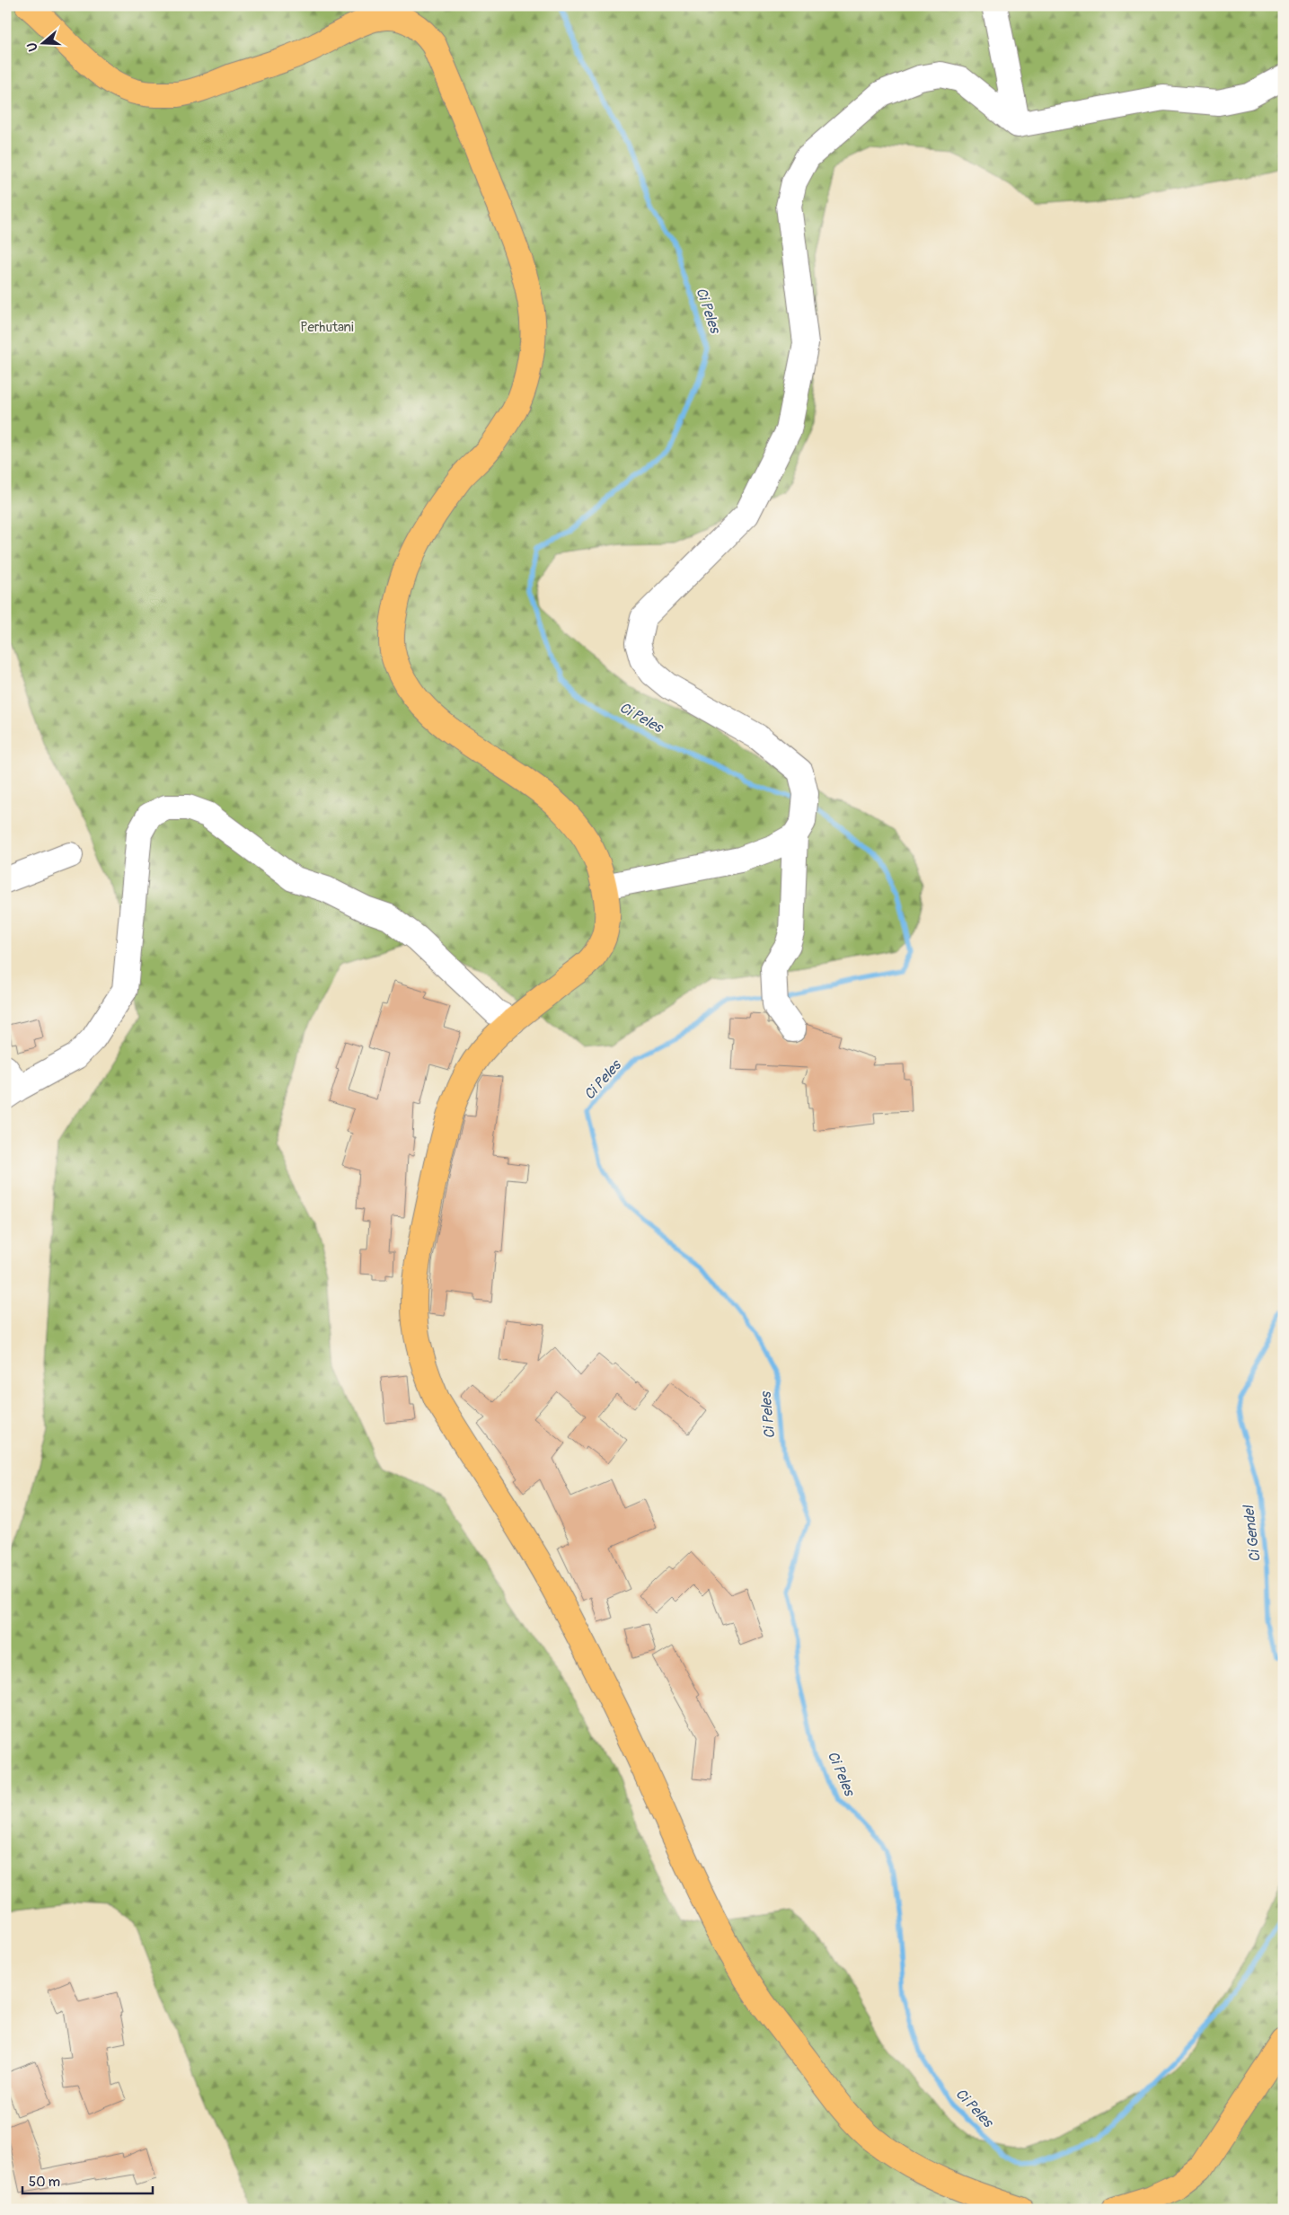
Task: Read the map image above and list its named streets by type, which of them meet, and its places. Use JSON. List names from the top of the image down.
{
  "water": ["Ci Peles", "Ci Gendel"],
  "parks": ["Perhutani"],
  "scale_bar": "50 m",
  "north": "left"
}
